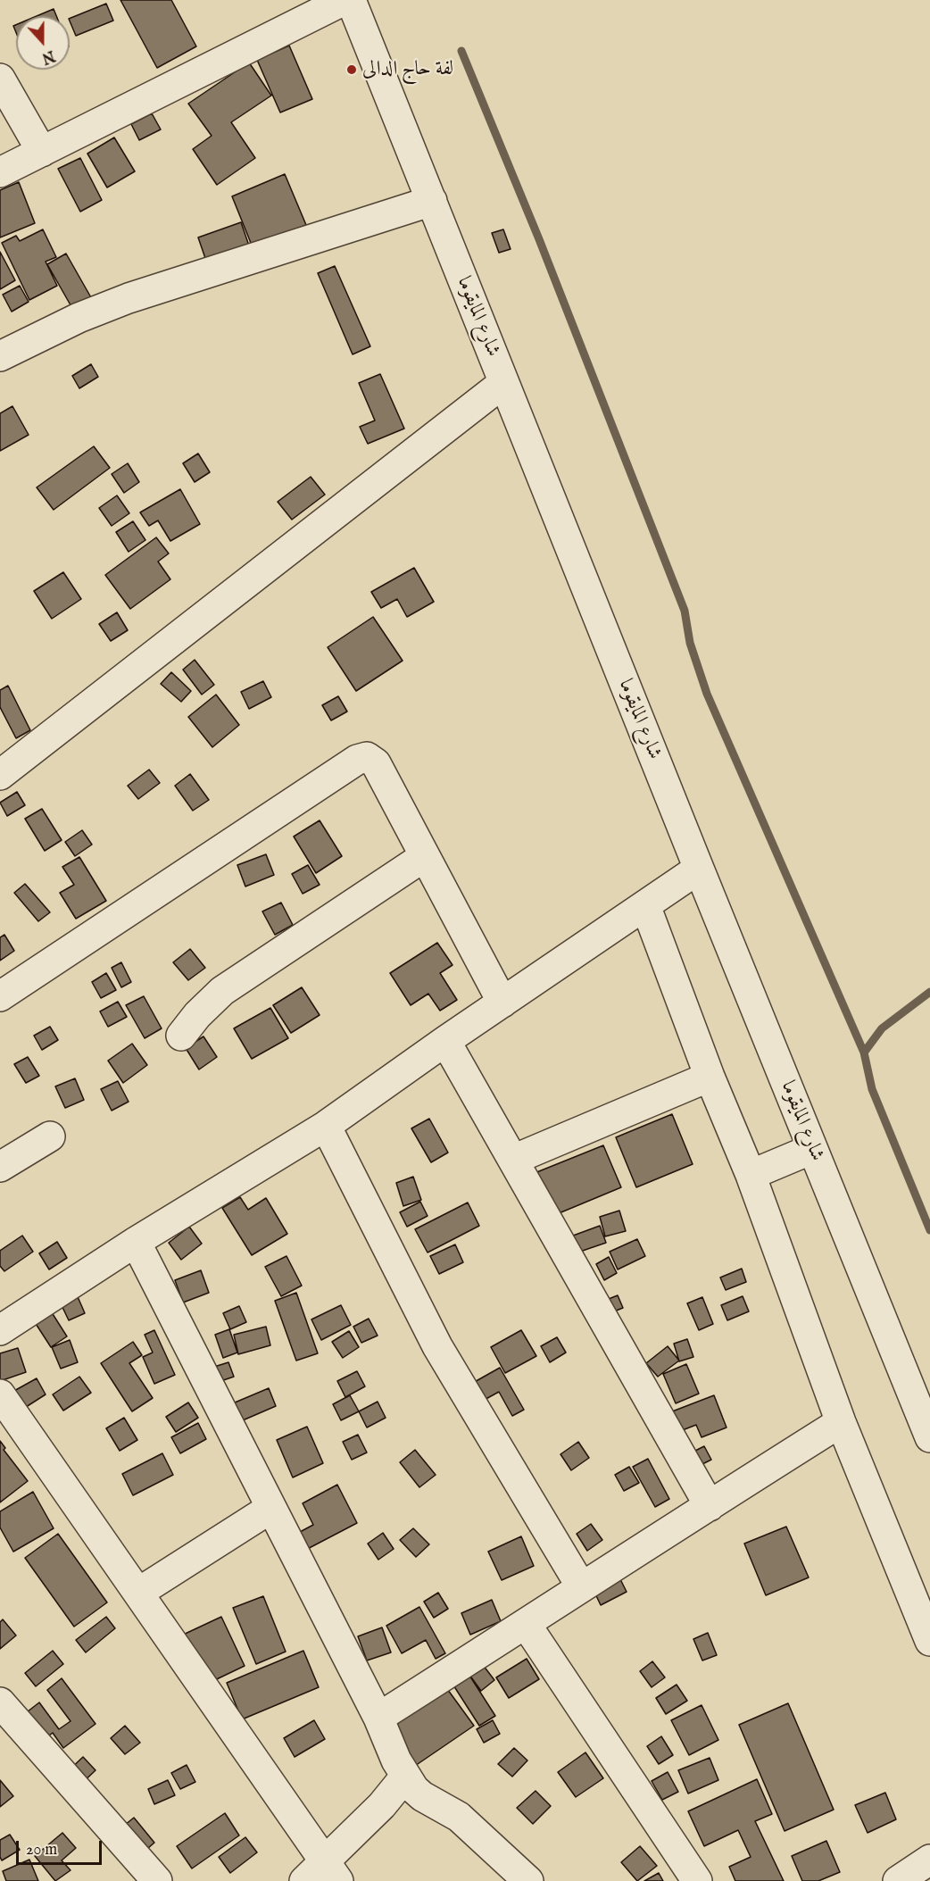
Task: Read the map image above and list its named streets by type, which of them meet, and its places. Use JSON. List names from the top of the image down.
{
  "streets": {
    "street": ["شارع المايقوما"]
  },
  "places": ["لفة حاج الدالى"],
  "scale_bar": "20 m",
  "north": "bottom"
}
